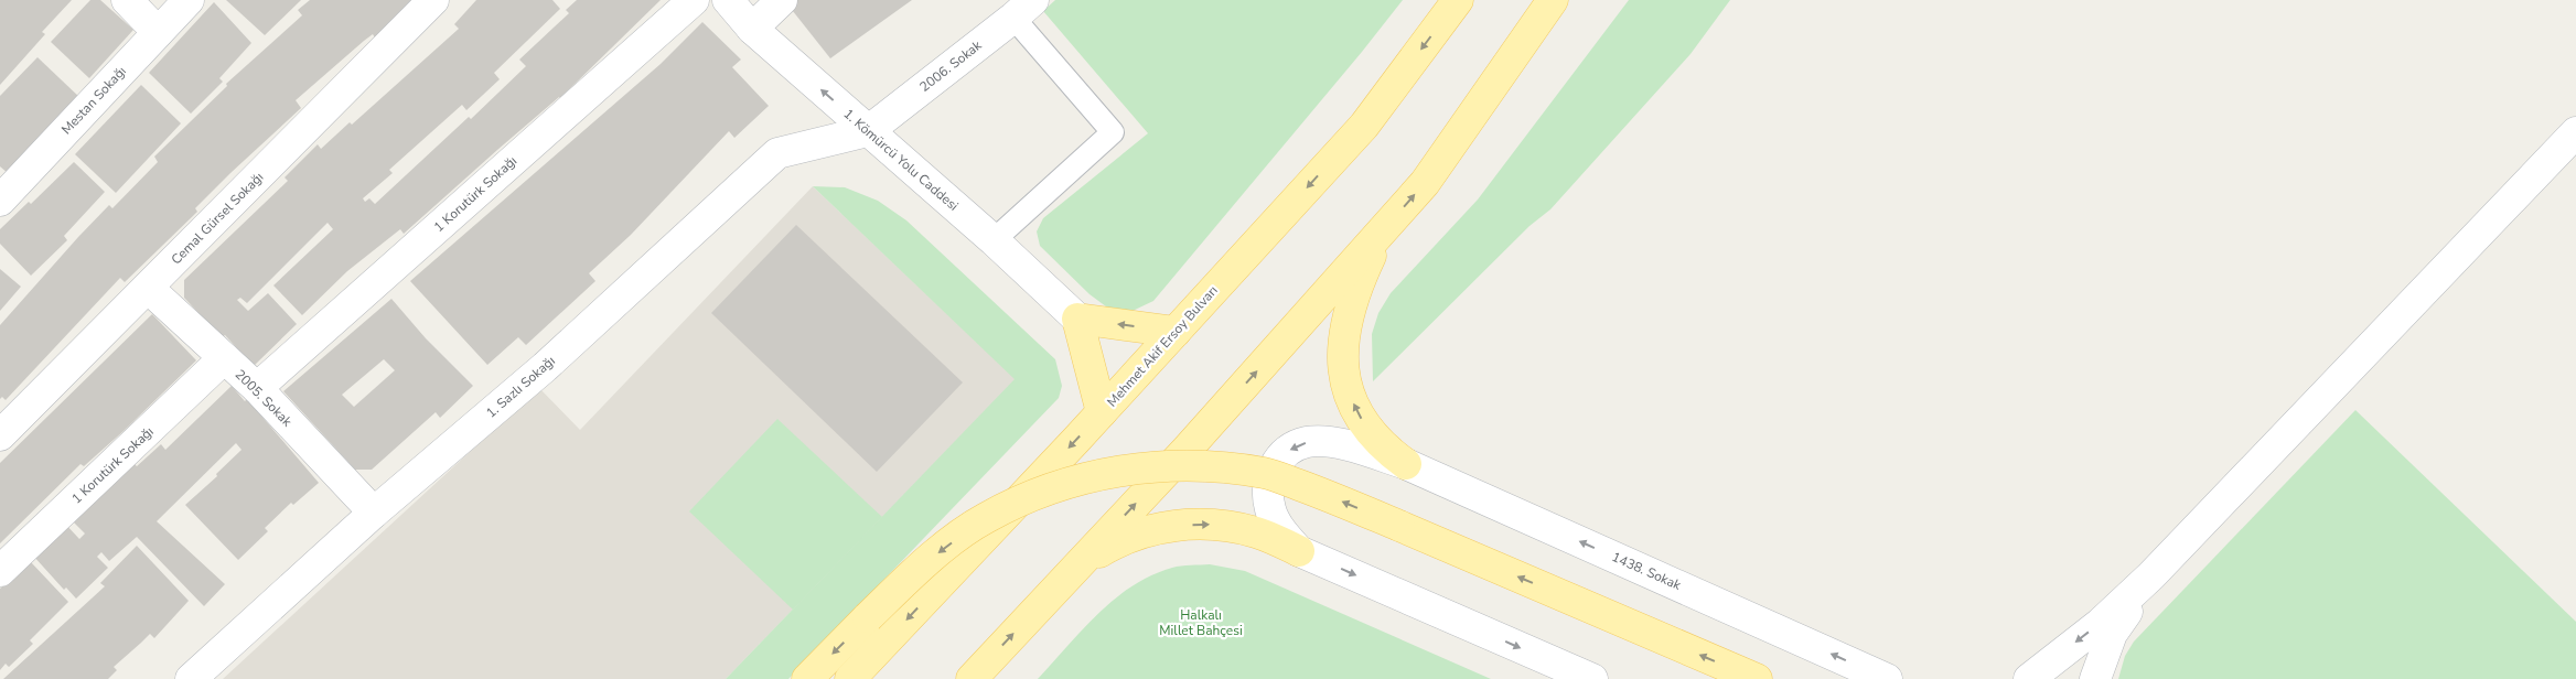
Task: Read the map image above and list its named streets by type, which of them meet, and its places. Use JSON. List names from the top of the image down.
{
  "streets": {
    "main road": ["Mehmet Akif Ersoy Bulvarı"],
    "street": [
      "2006. Sokak",
      "Mestan Sokağı",
      "1. Kömürcü Yolu Caddesi",
      "1 Korutürk Sokağı",
      "Cemal Gürsel Sokağı",
      "1. Sazlı Sokağı",
      "2005. Sokak",
      "1438. Sokak"
    ]
  },
  "crossings": [
    ["2006. Sokak", "1. Kömürcü Yolu Caddesi"],
    ["2006. Sokak", "1. Sazlı Sokağı"],
    ["1. Kömürcü Yolu Caddesi", "1. Sazlı Sokağı"],
    ["1 Korutürk Sokağı", "2005. Sokak"],
    ["Cemal Gürsel Sokağı", "2005. Sokak"],
    ["1. Sazlı Sokağı", "2005. Sokak"]
  ],
  "parks": ["Halkalı Millet Bahçesi"]
}
